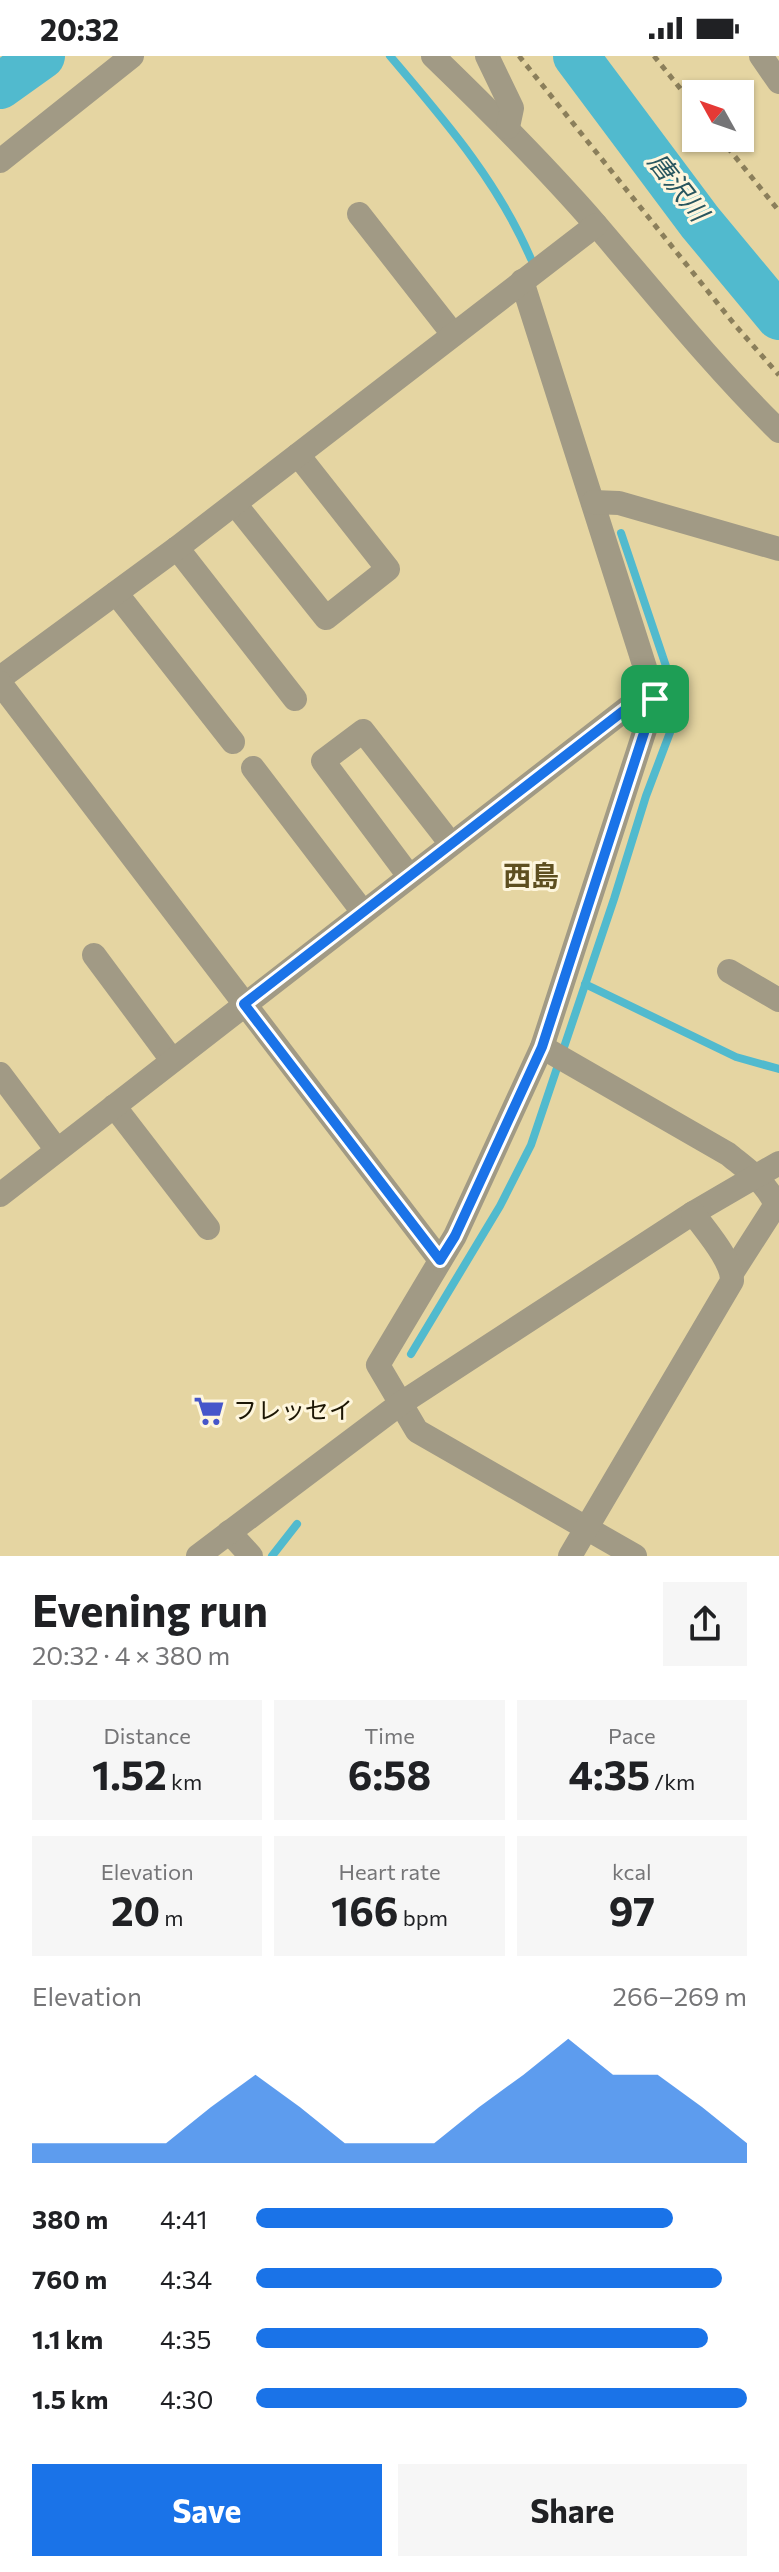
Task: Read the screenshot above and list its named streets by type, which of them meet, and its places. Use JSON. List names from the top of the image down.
{
  "districts": ["西島"],
  "water": ["唐沢川"],
  "places": {
    "supermarket": ["フレッセイ"]
  },
  "north": "top left",
  "page": {
    "status": "20:32",
    "heading": ["Evening run", "20:32 · 4 × 380 m"],
    "stats": [
      ["Distance", "1.52 km"],
      ["Time", "6:58"],
      ["Pace", "4:35 /km"],
      ["Elevation", "20 m"],
      ["Heart rate", "166 bpm"],
      ["kcal", "97"]
    ],
    "chart": ["Elevation", "266–269 m"],
    "list": [
      {
        "name": "380 m",
        "note": "4:41"
      },
      {
        "name": "760 m",
        "note": "4:34"
      },
      {
        "name": "1.1 km",
        "note": "4:35"
      },
      {
        "name": "1.5 km",
        "note": "4:30"
      }
    ],
    "buttons": ["Save", "Share"]
  }
}
